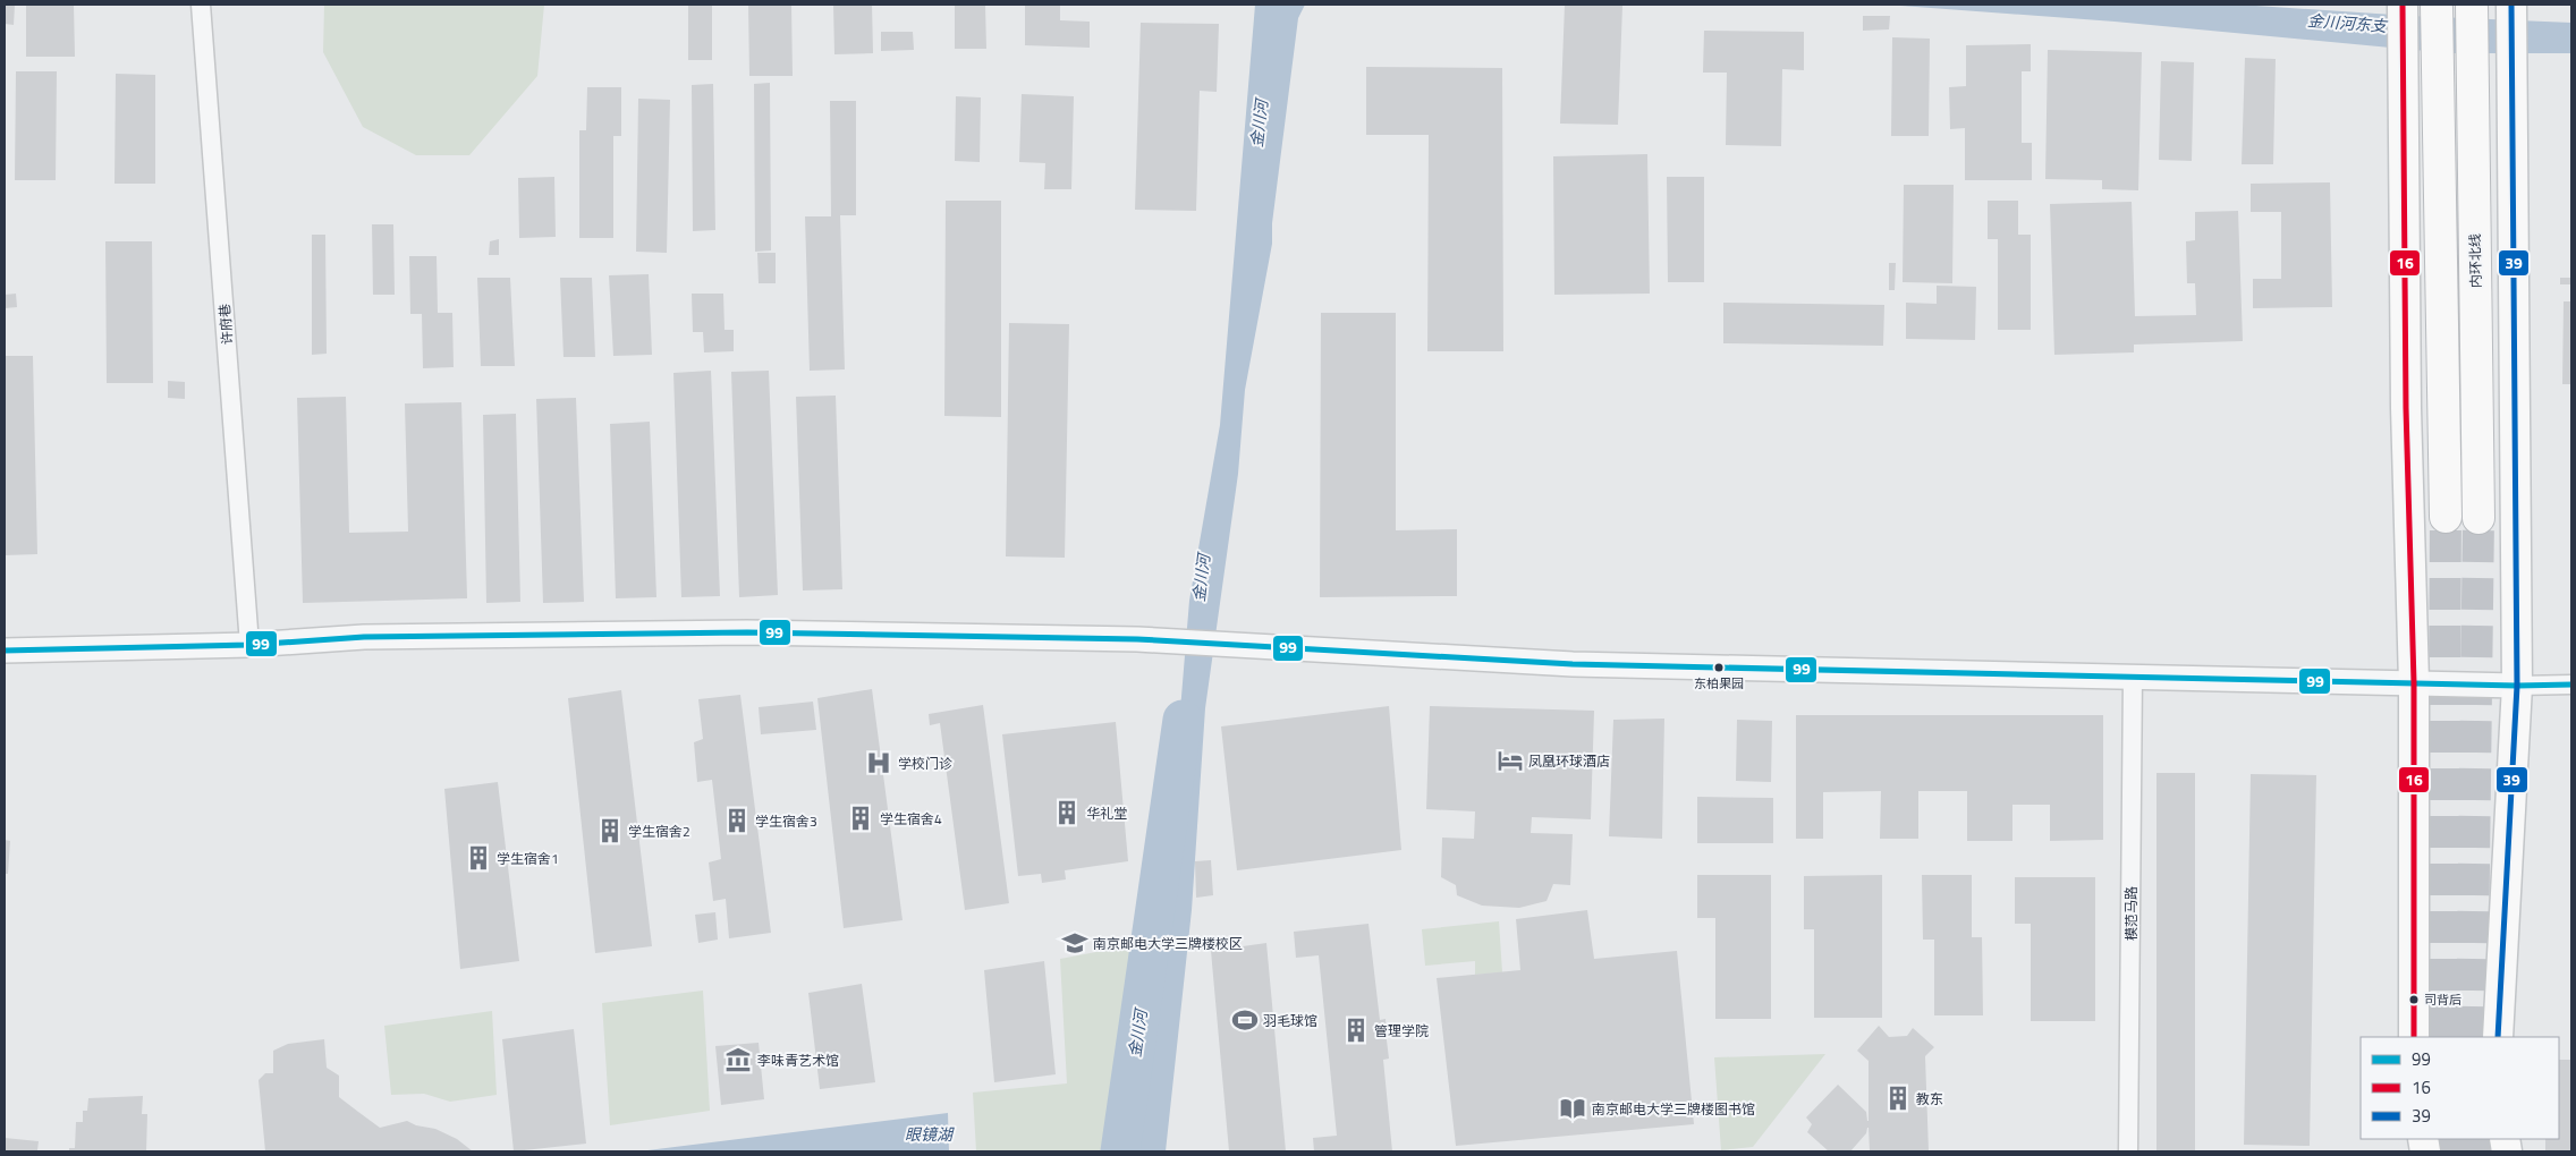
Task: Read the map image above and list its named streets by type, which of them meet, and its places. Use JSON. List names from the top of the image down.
{
  "streets": {
    "highway": ["内环北线"],
    "street": ["许府巷", "模范马路"]
  },
  "water": ["金川河东支", "金川河", "眼镜湖"],
  "places": {
    "other": ["东柏果园", "司背后"],
    "hotel": ["凤凰环球酒店"],
    "hospital": ["学校门诊"],
    "building": [
      "华礼堂",
      "学生宿舍4",
      "学生宿舍3",
      "学生宿舍2",
      "学生宿舍1",
      "管理学院",
      "教东"
    ],
    "school or university": ["南京邮电大学三牌楼校区"],
    "sports": ["羽毛球馆"],
    "museum": ["李味青艺术馆"],
    "library": ["南京邮电大学三牌楼图书馆"]
  },
  "lines": ["transit line 16", "transit line 39", "transit line 99"],
  "legend": ["99", "16", "39"]
}
